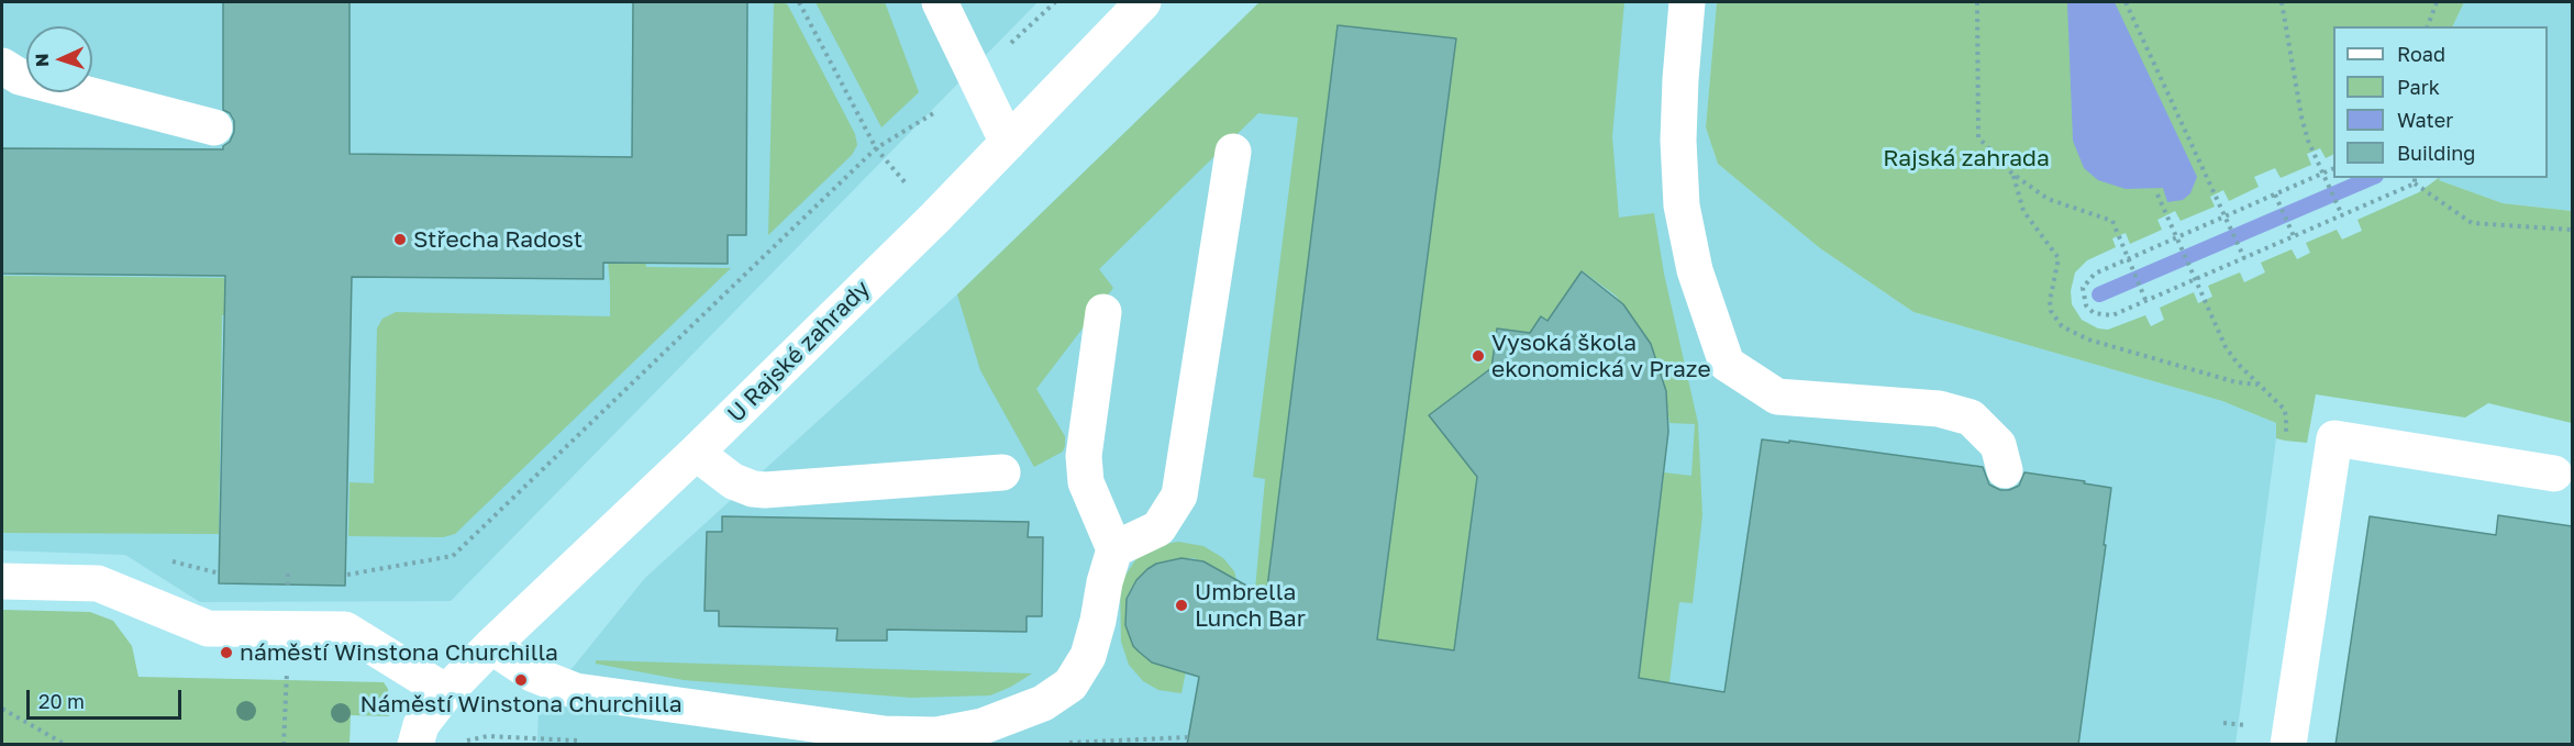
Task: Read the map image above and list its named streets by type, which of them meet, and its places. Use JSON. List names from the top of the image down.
{
  "streets": {
    "street": ["U Rajské zahrady"]
  },
  "parks": ["Rajská zahrada"],
  "places": [
    "Střecha Radost",
    "Vysoká škola ekonomická v Praze",
    "Umbrella Lunch Bar",
    "náměstí Winstona Churchilla",
    "Náměstí Winstona Churchilla"
  ],
  "legend": [
    "Road",
    "Park",
    "Water",
    "Building"
  ],
  "scale_bar": "20 m",
  "north": "left"
}
